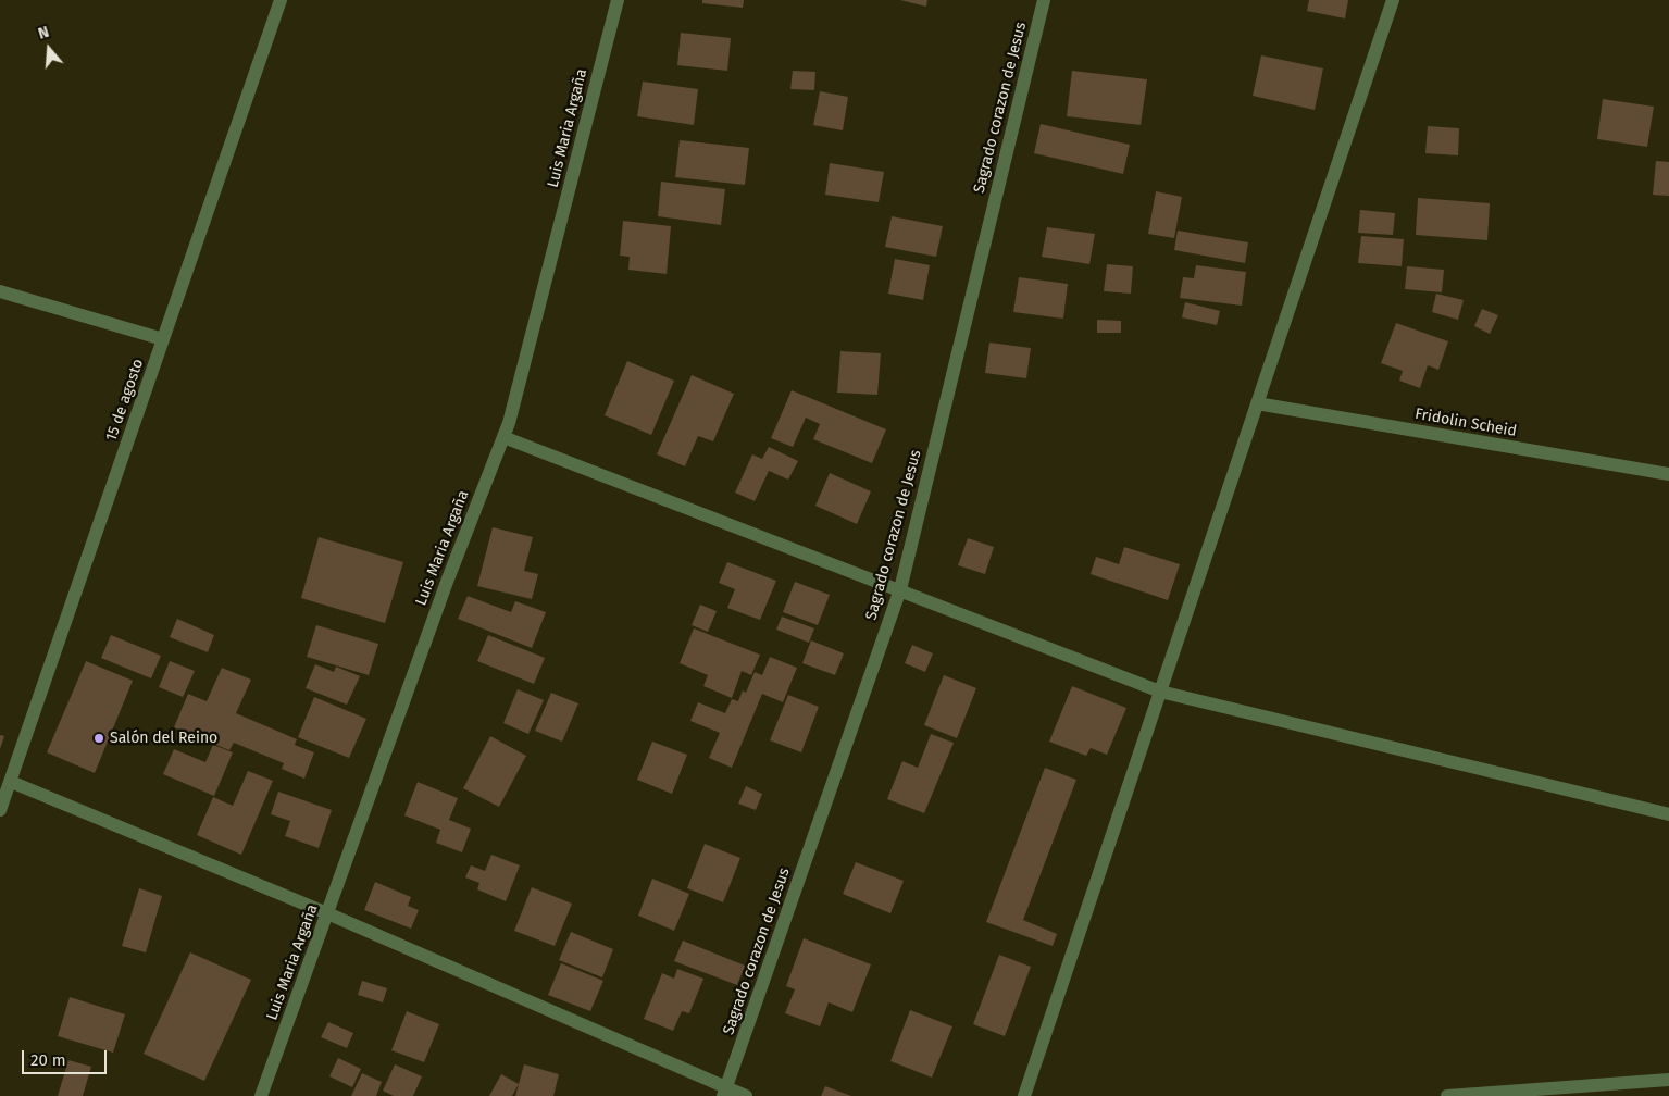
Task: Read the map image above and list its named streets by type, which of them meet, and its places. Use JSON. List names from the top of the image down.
{
  "streets": {
    "street": [
      "Sagrado corazon de Jesus",
      "Luis Maria Argaña",
      "15 de agosto",
      "Fridolin Scheid"
    ]
  },
  "places": ["Salón del Reino"],
  "scale_bar": "20 m",
  "north": "top"
}
